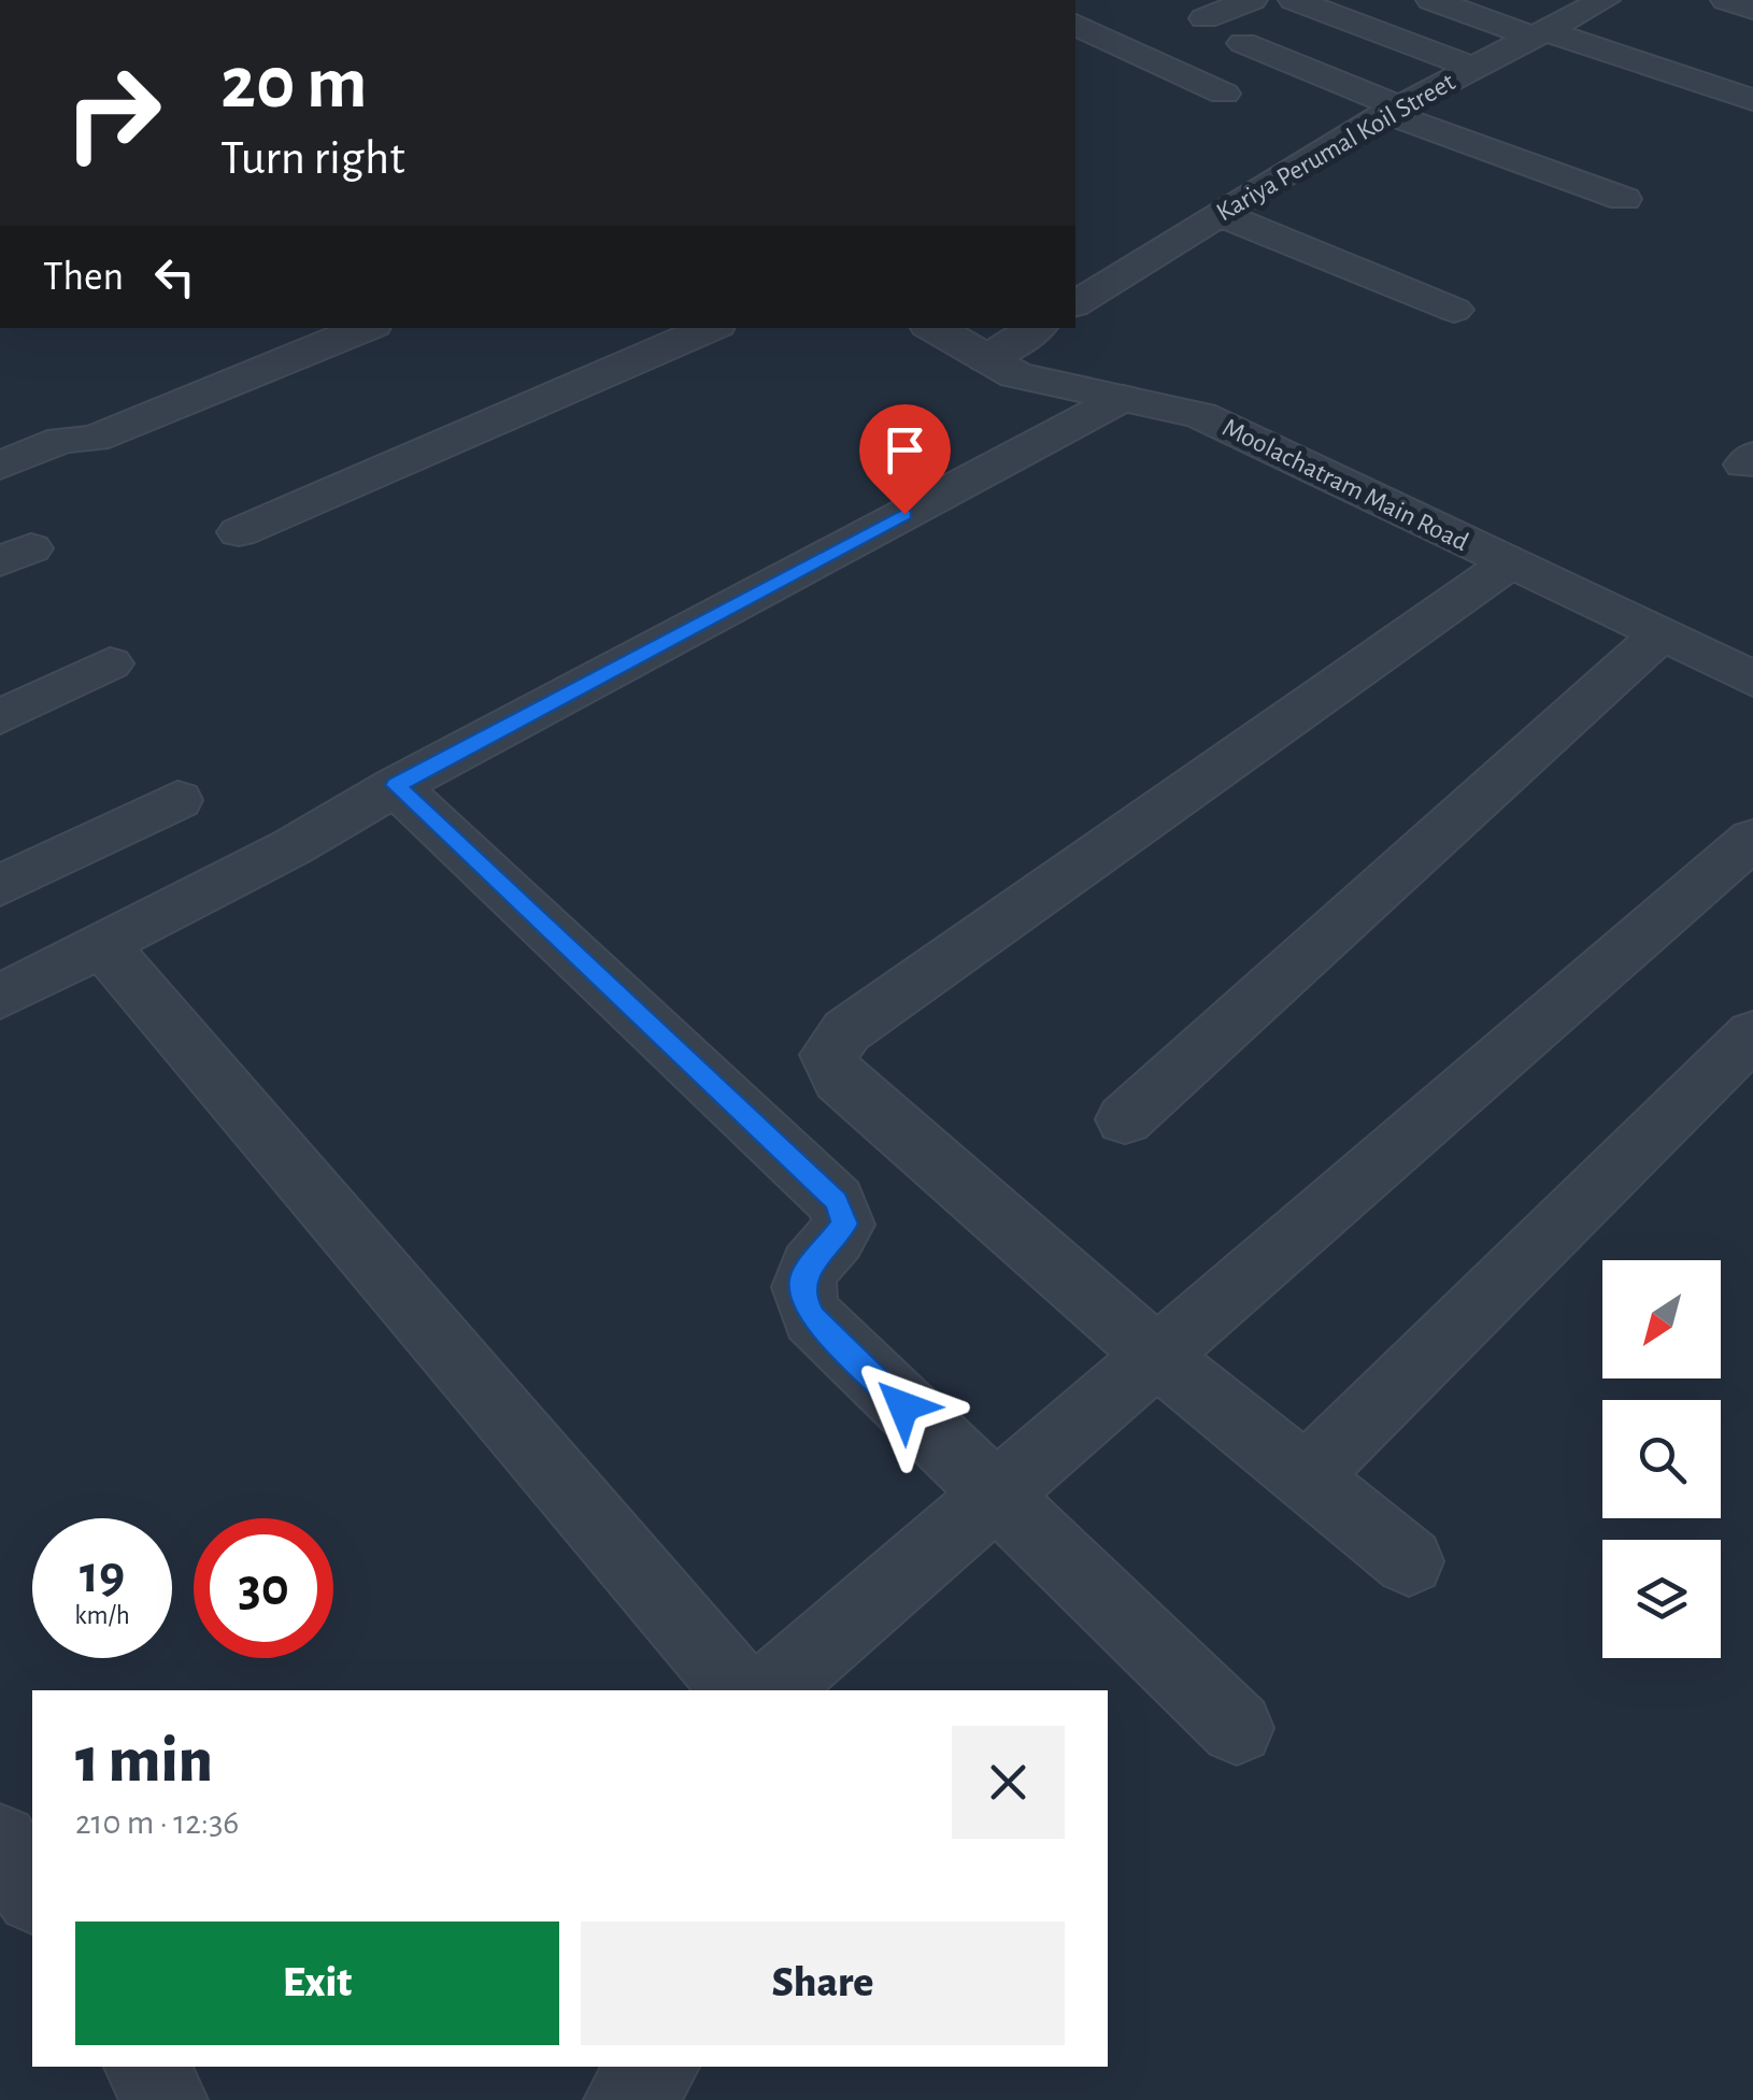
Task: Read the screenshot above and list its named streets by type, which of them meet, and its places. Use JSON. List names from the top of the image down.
{
  "streets": {
    "street": ["Kariya Perumal Koil Street", "Moolachatram Main Road"]
  },
  "north": "bottom left",
  "page": {
    "turn": ["20 m", "Turn right"],
    "then": "Then",
    "speed": "19 km/h",
    "limit": "30",
    "heading": ["1 min", "210 m · 12:36"],
    "buttons": ["Exit", "Share"]
  }
}
